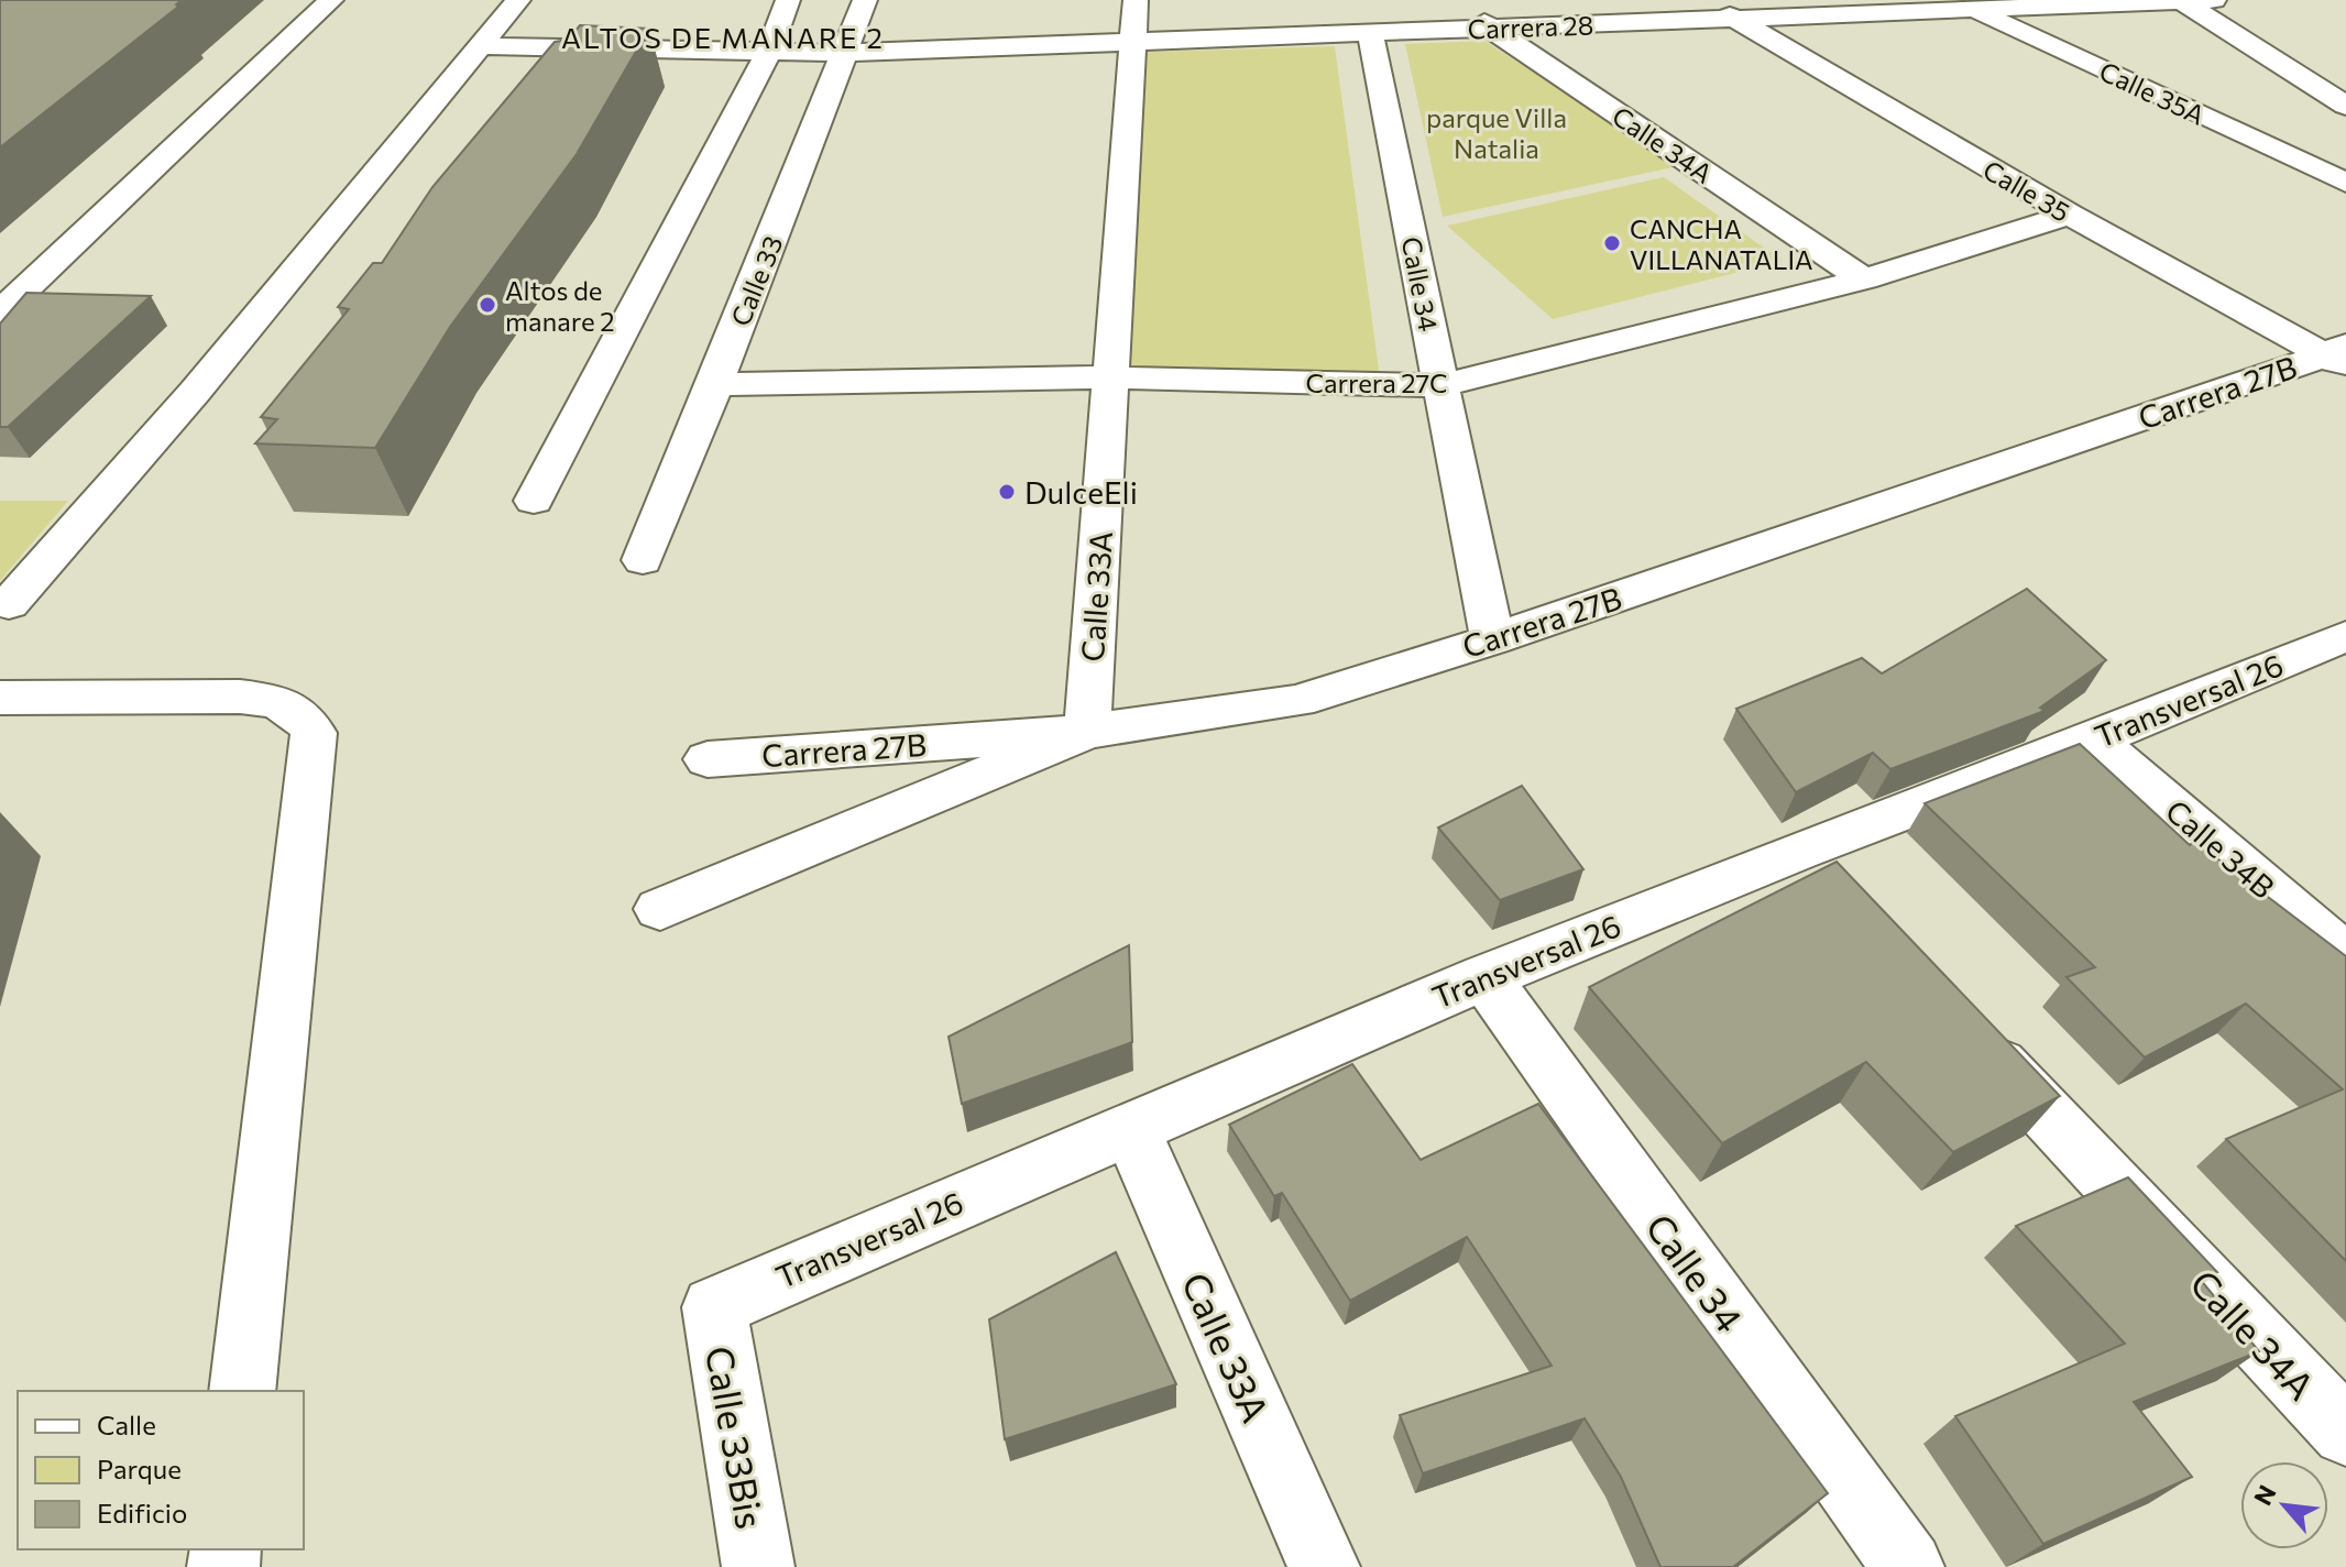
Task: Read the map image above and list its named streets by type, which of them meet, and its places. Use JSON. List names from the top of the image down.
{
  "streets": {
    "street": [
      "Carrera 28",
      "Calle 35A",
      "Calle 34A",
      "Calle 35",
      "Calle 33",
      "Calle 34",
      "Carrera 27C",
      "Carrera 27B",
      "Calle 33A",
      "Transversal 26",
      "Calle 34B",
      "Calle 33Bis"
    ]
  },
  "crossings": [
    ["Carrera 28", "Calle 35A"],
    ["Carrera 28", "Calle 34A"],
    ["Carrera 28", "Calle 35"],
    ["Carrera 28", "Calle 33"],
    ["Carrera 28", "Calle 34"],
    ["Carrera 28", "Calle 33A"],
    ["Calle 34A", "Carrera 27C"],
    ["Calle 35", "Carrera 27C"],
    ["Calle 35", "Carrera 27B"],
    ["Calle 33", "Carrera 27C"],
    ["Calle 34", "Carrera 27C"],
    ["Calle 34", "Carrera 27B"],
    ["Calle 34", "Transversal 26"],
    ["Carrera 27C", "Calle 33A"],
    ["Carrera 27B", "Calle 33A"],
    ["Calle 33A", "Transversal 26"],
    ["Transversal 26", "Calle 34B"],
    ["Transversal 26", "Calle 33Bis"]
  ],
  "districts": ["ALTOS DE MANARE 2"],
  "parks": ["parque Villa Natalia"],
  "places": ["CANCHA VILLANATALIA", "Altos de manare 2", "DulceEli"],
  "legend": ["Calle", "Parque", "Edificio"],
  "north": "top left"
}
